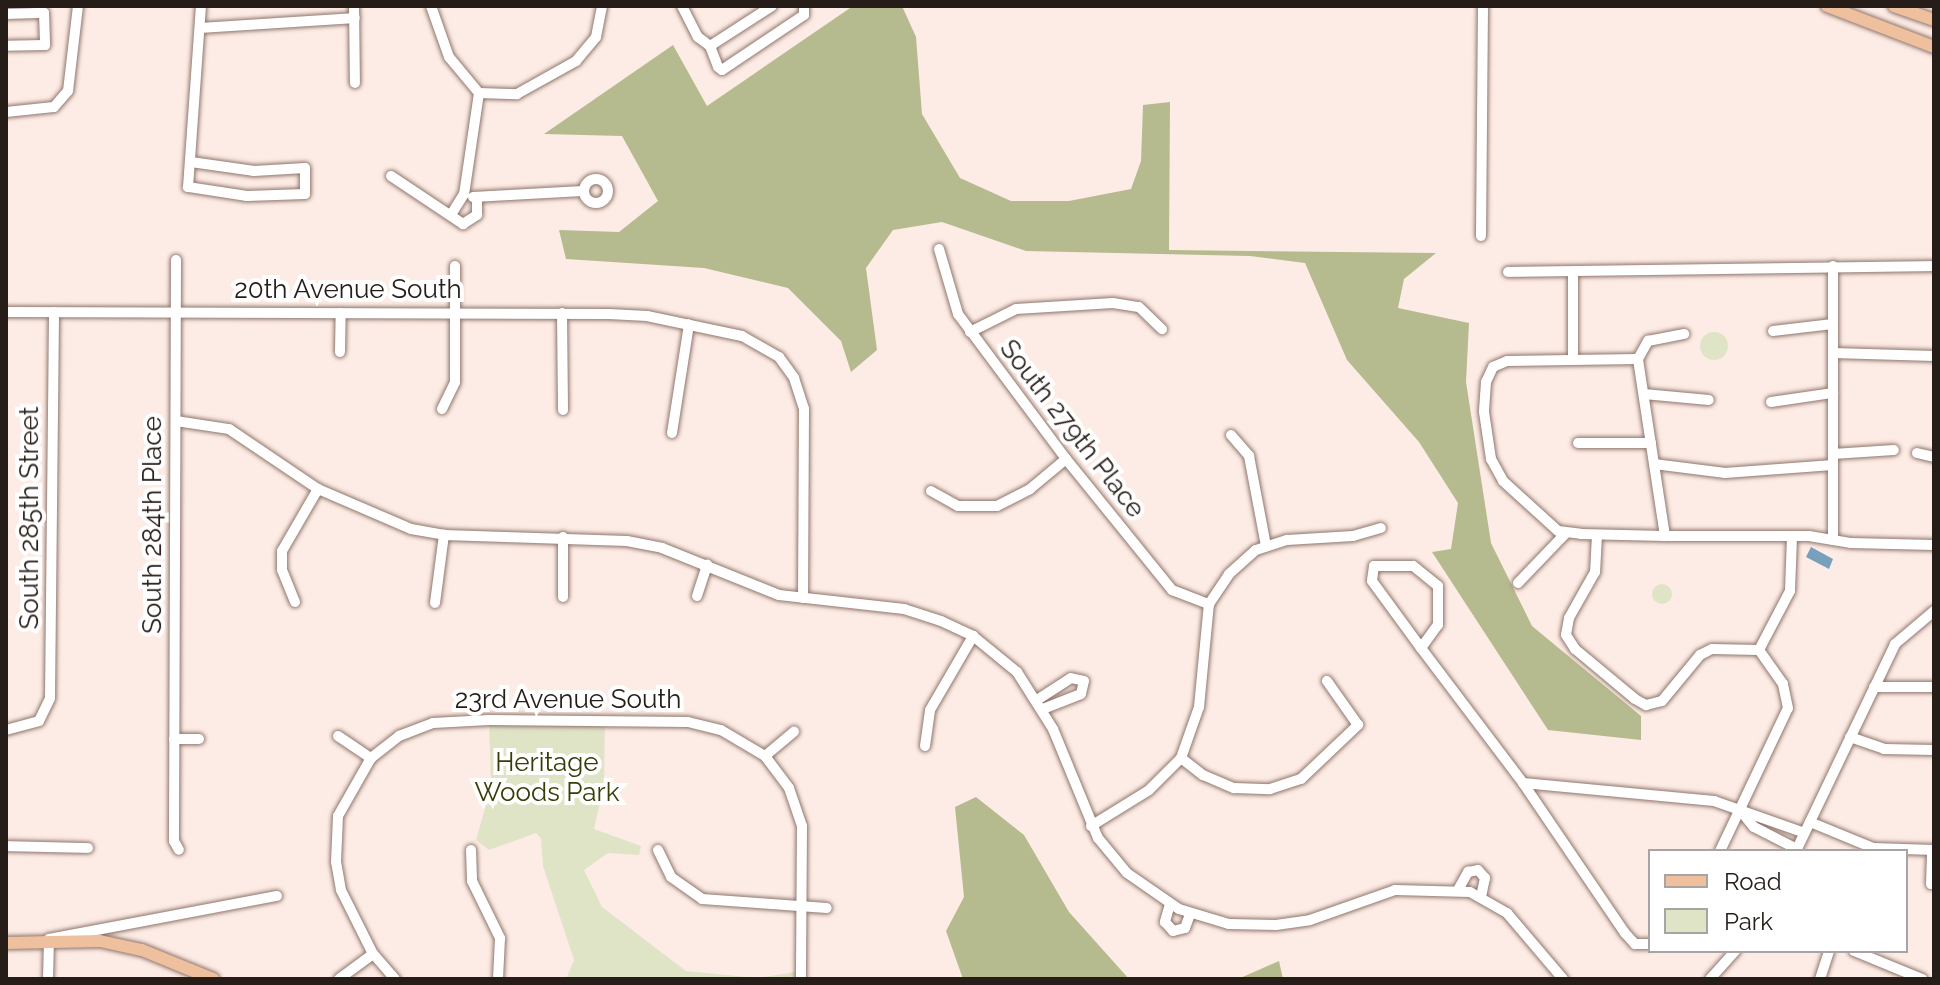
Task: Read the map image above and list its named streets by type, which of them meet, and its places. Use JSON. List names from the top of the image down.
{
  "streets": {
    "street": [
      "20th Avenue South",
      "South 279th Place",
      "South 285th Street",
      "South 284th Place",
      "23rd Avenue South"
    ]
  },
  "crossings": [
    ["20th Avenue South", "South 285th Street"],
    ["20th Avenue South", "South 284th Place"]
  ],
  "parks": ["Heritage Woods Park"],
  "legend": ["Road", "Park"]
}
